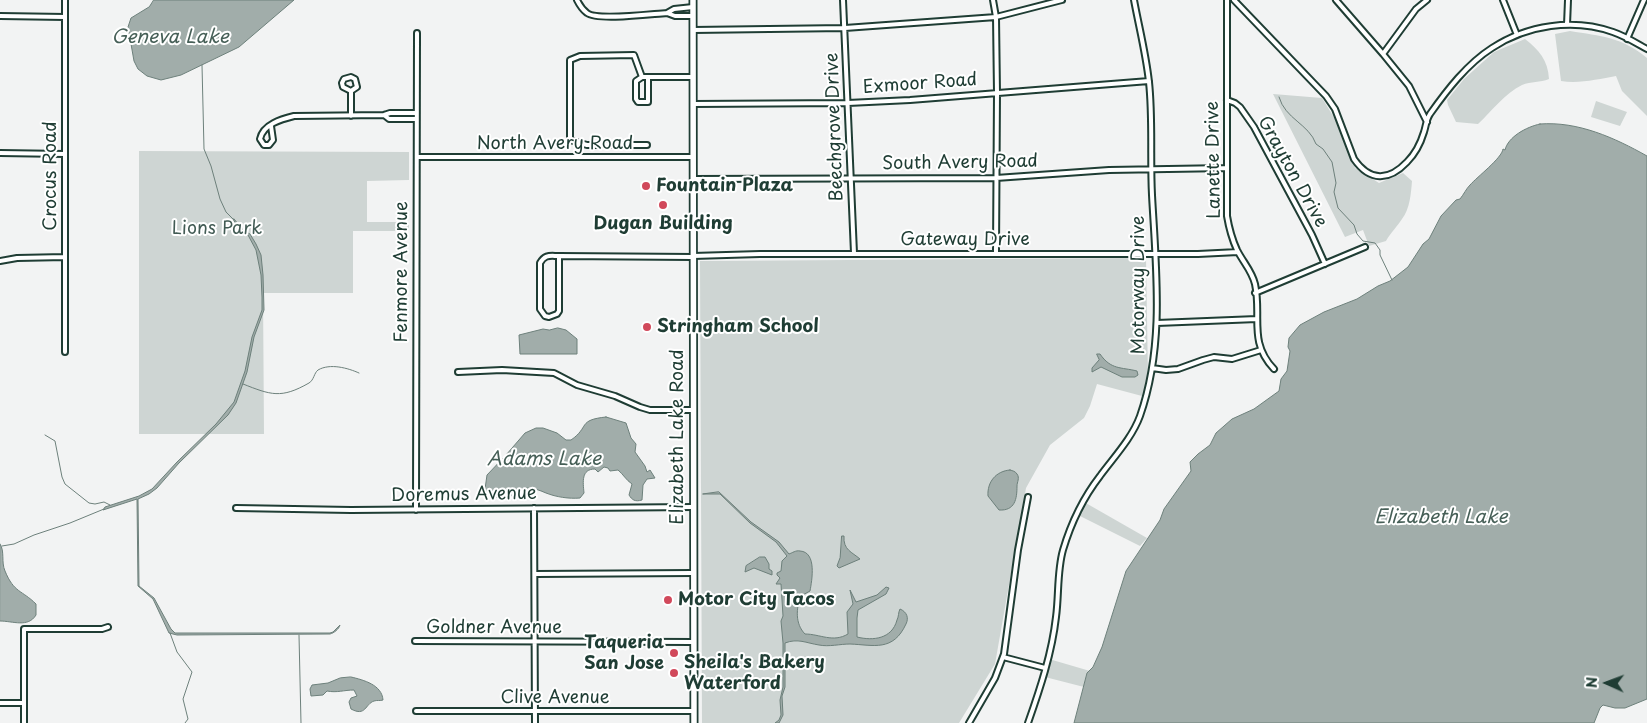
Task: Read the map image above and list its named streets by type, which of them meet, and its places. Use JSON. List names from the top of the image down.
{
  "streets": {
    "main road": ["Elizabeth Lake Road"],
    "street": [
      "Exmoor Road",
      "Beechgrove Drive",
      "North Avery Road",
      "Lanette Drive",
      "South Avery Road",
      "Grayton Drive",
      "Crocus Road",
      "Gateway Drive",
      "Fenmore Avenue",
      "Motorway Drive",
      "Doremus Avenue",
      "Goldner Avenue",
      "Clive Avenue"
    ]
  },
  "crossings": [
    ["Exmoor Road", "Beechgrove Drive"],
    ["Exmoor Road", "Motorway Drive"],
    ["Exmoor Road", "Elizabeth Lake Road"],
    ["Beechgrove Drive", "South Avery Road"],
    ["Beechgrove Drive", "Gateway Drive"],
    ["North Avery Road", "Fenmore Avenue"],
    ["North Avery Road", "Elizabeth Lake Road"],
    ["Lanette Drive", "South Avery Road"],
    ["Lanette Drive", "Grayton Drive"],
    ["Lanette Drive", "Gateway Drive"],
    ["South Avery Road", "Motorway Drive"],
    ["South Avery Road", "Elizabeth Lake Road"],
    ["Gateway Drive", "Motorway Drive"],
    ["Gateway Drive", "Elizabeth Lake Road"],
    ["Fenmore Avenue", "Doremus Avenue"],
    ["Elizabeth Lake Road", "Doremus Avenue"],
    ["Elizabeth Lake Road", "Goldner Avenue"],
    ["Elizabeth Lake Road", "Clive Avenue"]
  ],
  "water": ["Geneva Lake", "Adams Lake", "Elizabeth Lake"],
  "parks": ["Lions Park"],
  "places": [
    "Fountain Plaza",
    "Dugan Building",
    "Stringham School",
    "Motor City Tacos",
    "Taqueria San Jose",
    "Sheila's Bakery Waterford"
  ],
  "north": "left"
}
